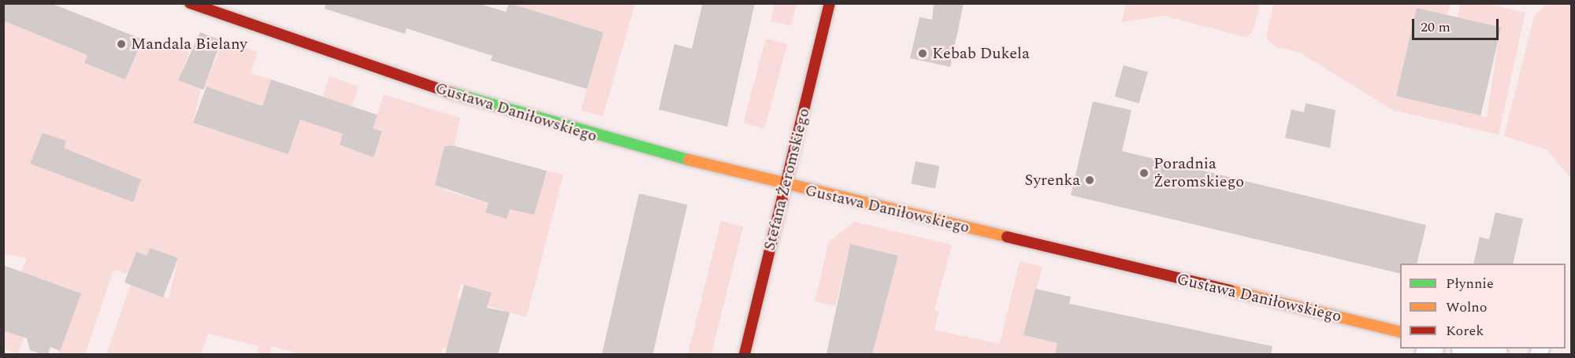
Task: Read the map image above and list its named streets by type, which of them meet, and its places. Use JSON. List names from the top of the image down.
{
  "streets": {
    "street": ["Gustawa Daniłowskiego", "Stefana Żeromskiego"]
  },
  "crossings": [
    ["Gustawa Daniłowskiego", "Stefana Żeromskiego"]
  ],
  "places": [
    "Mandala Bielany",
    "Kebab Dukela",
    "Poradnia Żeromskiego",
    "Syrenka"
  ],
  "legend": ["Płynnie", "Wolno", "Korek"],
  "scale_bar": "20 m"
}
